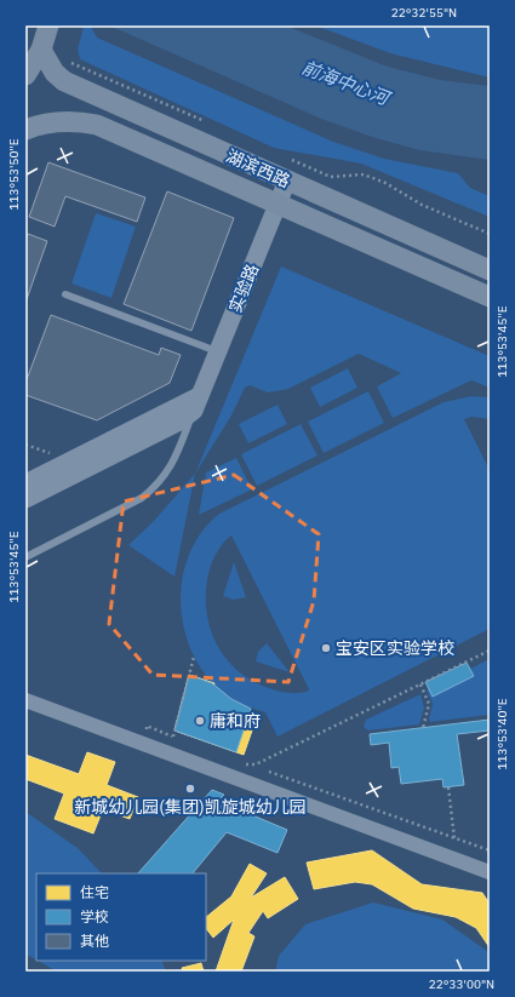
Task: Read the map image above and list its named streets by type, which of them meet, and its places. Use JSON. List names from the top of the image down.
{
  "streets": {
    "main road": ["湖滨西路"],
    "street": ["实验路"]
  },
  "crossings": [
    ["湖滨西路", "实验路"]
  ],
  "water": ["前海中心河"],
  "places": ["宝安区实验学校", "庸和府", "新城幼儿园(集团)凯旋城幼儿园"],
  "legend": ["住宅", "学校", "其他"],
  "coordinates": [
    "22°32'55\"N",
    "113°53'50\"E",
    "113°53'45\"E",
    "113°53'40\"E",
    "22°33'00\"N"
  ]
}
